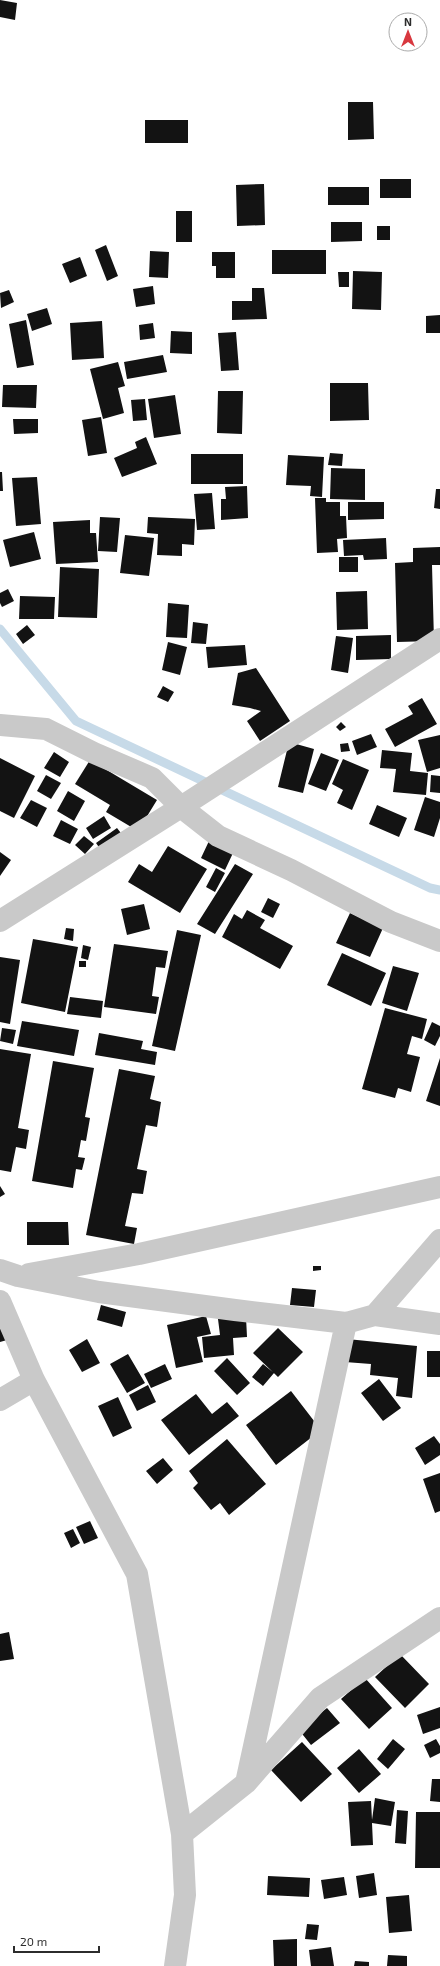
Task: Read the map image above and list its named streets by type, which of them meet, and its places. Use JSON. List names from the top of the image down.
{
  "scale_bar": "20 m",
  "north": "top"
}
